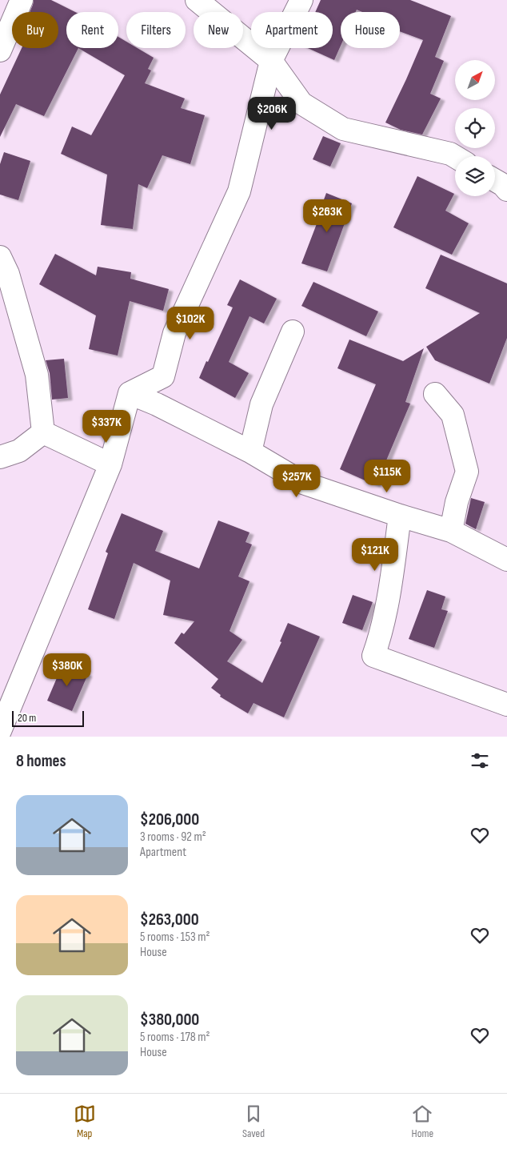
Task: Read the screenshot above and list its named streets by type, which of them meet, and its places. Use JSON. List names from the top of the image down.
{
  "scale_bar": "20 m",
  "north": "top right",
  "page": {
    "chip": [
      "Buy",
      "Rent",
      "Filters",
      "New",
      "Apartment",
      "House"
    ],
    "price": [
      "$206K",
      "$263K",
      "$102K",
      "$337K",
      "$115K",
      "$257K",
      "$121K",
      "$380K"
    ],
    "scale": "20 m",
    "heading": "8 homes",
    "list": [
      {
        "name": "$206,000",
        "note": "3 rooms · 92 m² · Apartment"
      },
      {
        "name": "$263,000",
        "note": "5 rooms · 153 m² · House"
      },
      {
        "name": "$380,000",
        "note": "5 rooms · 178 m² · House"
      }
    ],
    "tabs": ["Map", "Saved", "Home"]
  }
}
